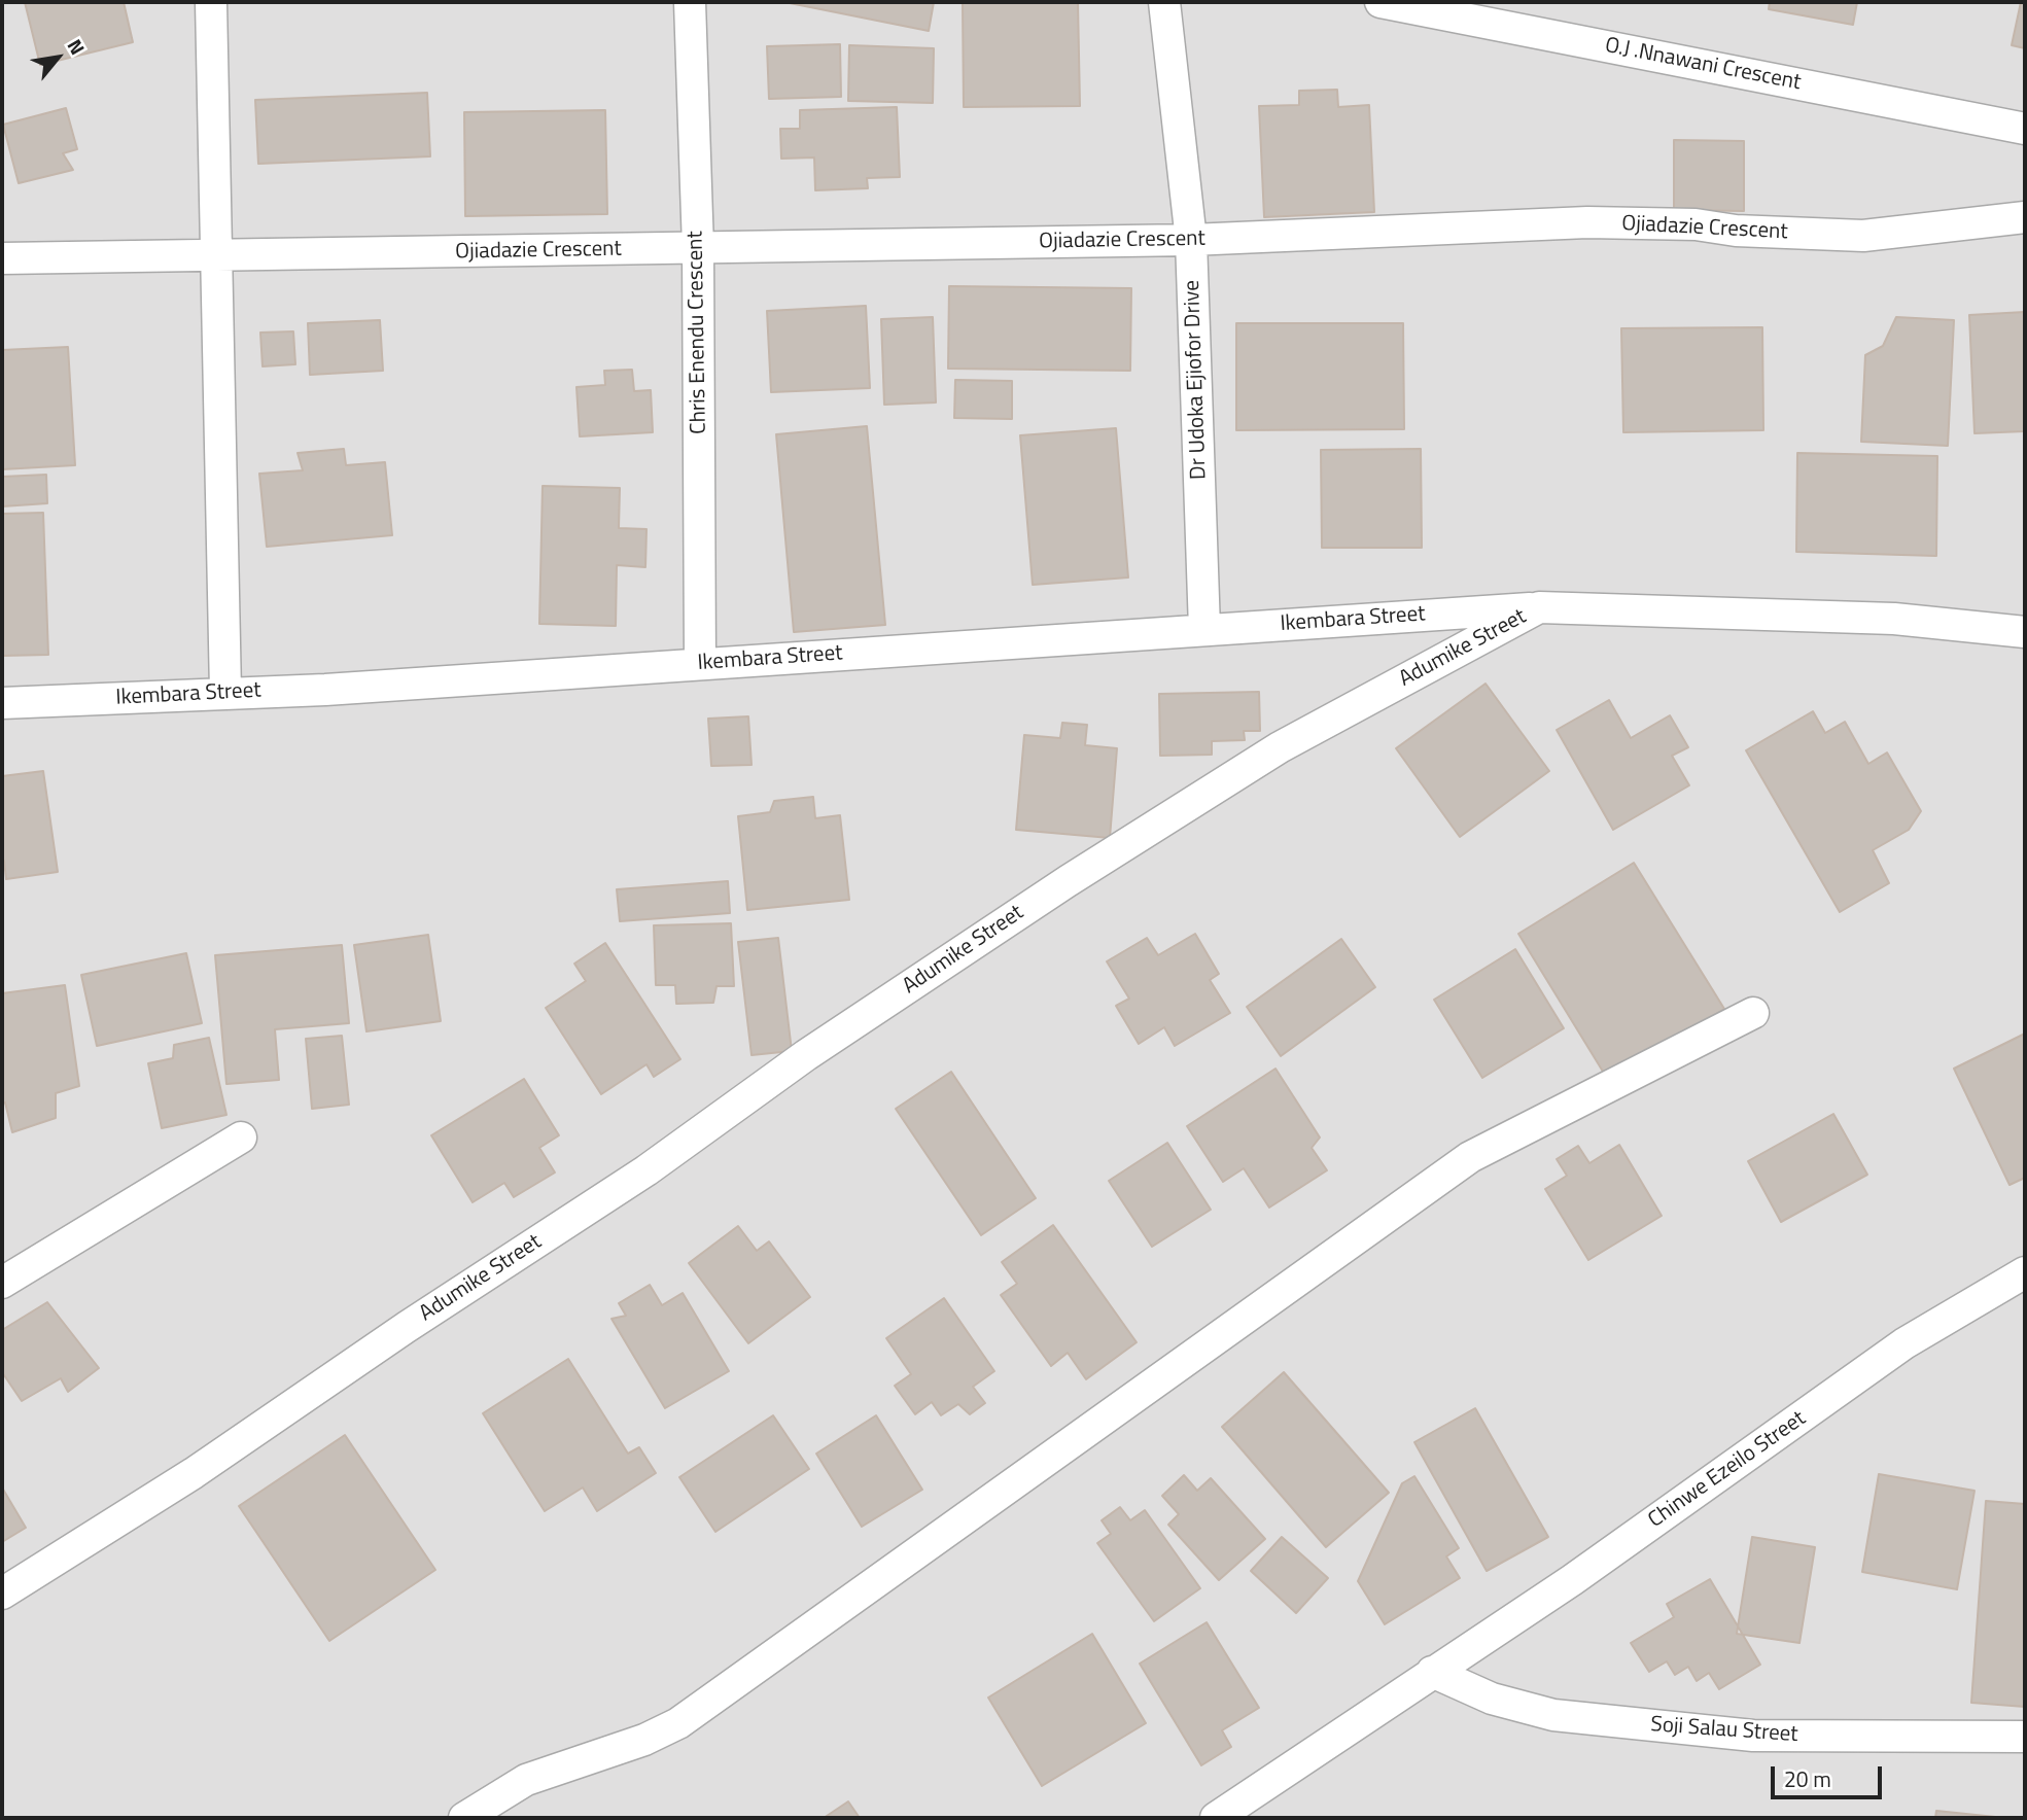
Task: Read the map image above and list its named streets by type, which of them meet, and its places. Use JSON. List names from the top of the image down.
{
  "streets": {
    "street": [
      "O.J .Nnawani Crescent",
      "Ojiadazie Crescent",
      "Chris Enendu Crescent",
      "Dr Udoka Ejiofor Drive",
      "Ikembara Street",
      "Adumike Street",
      "Chinwe Ezeilo Street",
      "Soji Salau Street"
    ]
  },
  "crossings": [
    ["Ojiadazie Crescent", "Chris Enendu Crescent"],
    ["Ojiadazie Crescent", "Dr Udoka Ejiofor Drive"],
    ["Chris Enendu Crescent", "Ikembara Street"],
    ["Dr Udoka Ejiofor Drive", "Ikembara Street"],
    ["Ikembara Street", "Adumike Street"],
    ["Chinwe Ezeilo Street", "Soji Salau Street"]
  ],
  "scale_bar": "20 m",
  "north": "top right"
}
